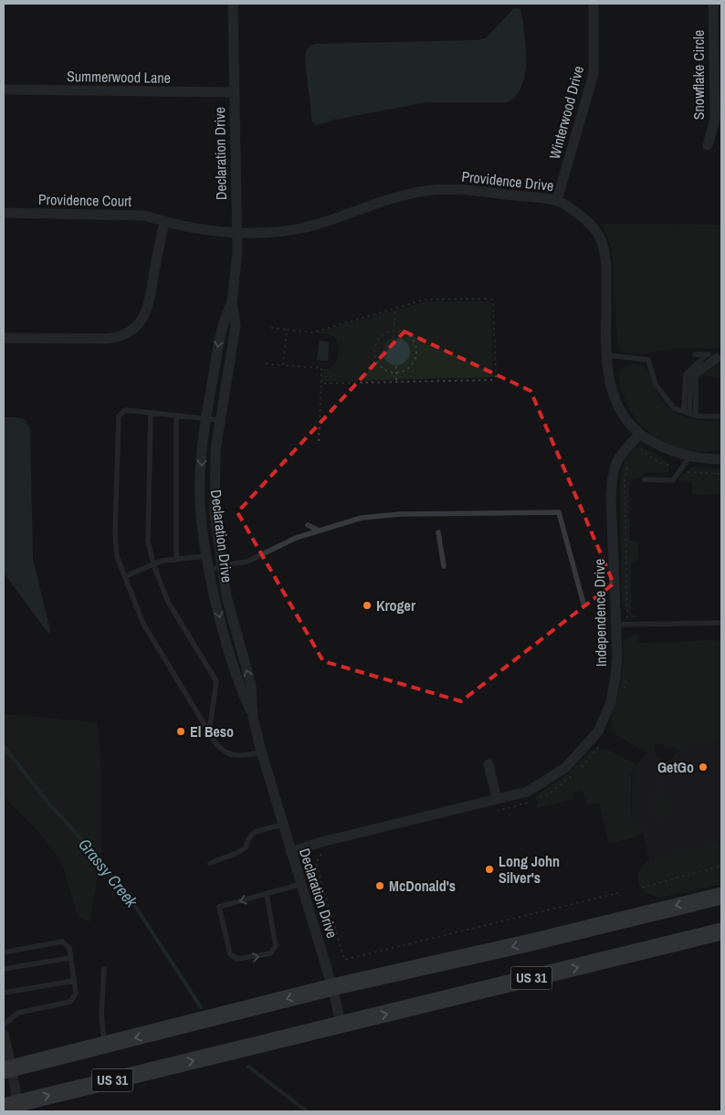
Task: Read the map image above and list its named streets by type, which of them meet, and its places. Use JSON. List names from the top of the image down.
{
  "streets": {
    "main road": ["US 31"],
    "street": [
      "Snowflake Circle",
      "Summerwood Lane",
      "Winterwood Drive",
      "Declaration Drive",
      "Providence Drive",
      "Providence Court",
      "Independence Drive"
    ]
  },
  "crossings": [
    ["Summerwood Lane", "Declaration Drive"],
    ["Winterwood Drive", "Providence Drive"],
    ["Declaration Drive", "Providence Drive"],
    ["Declaration Drive", "Independence Drive"],
    ["Declaration Drive", "US 31"],
    ["Providence Drive", "Providence Court"],
    ["Providence Drive", "Independence Drive"]
  ],
  "water": ["Grassy Creek"],
  "places": [
    "Kroger",
    "El Beso",
    "GetGo",
    "Long John Silver's",
    "McDonald's"
  ]
}
